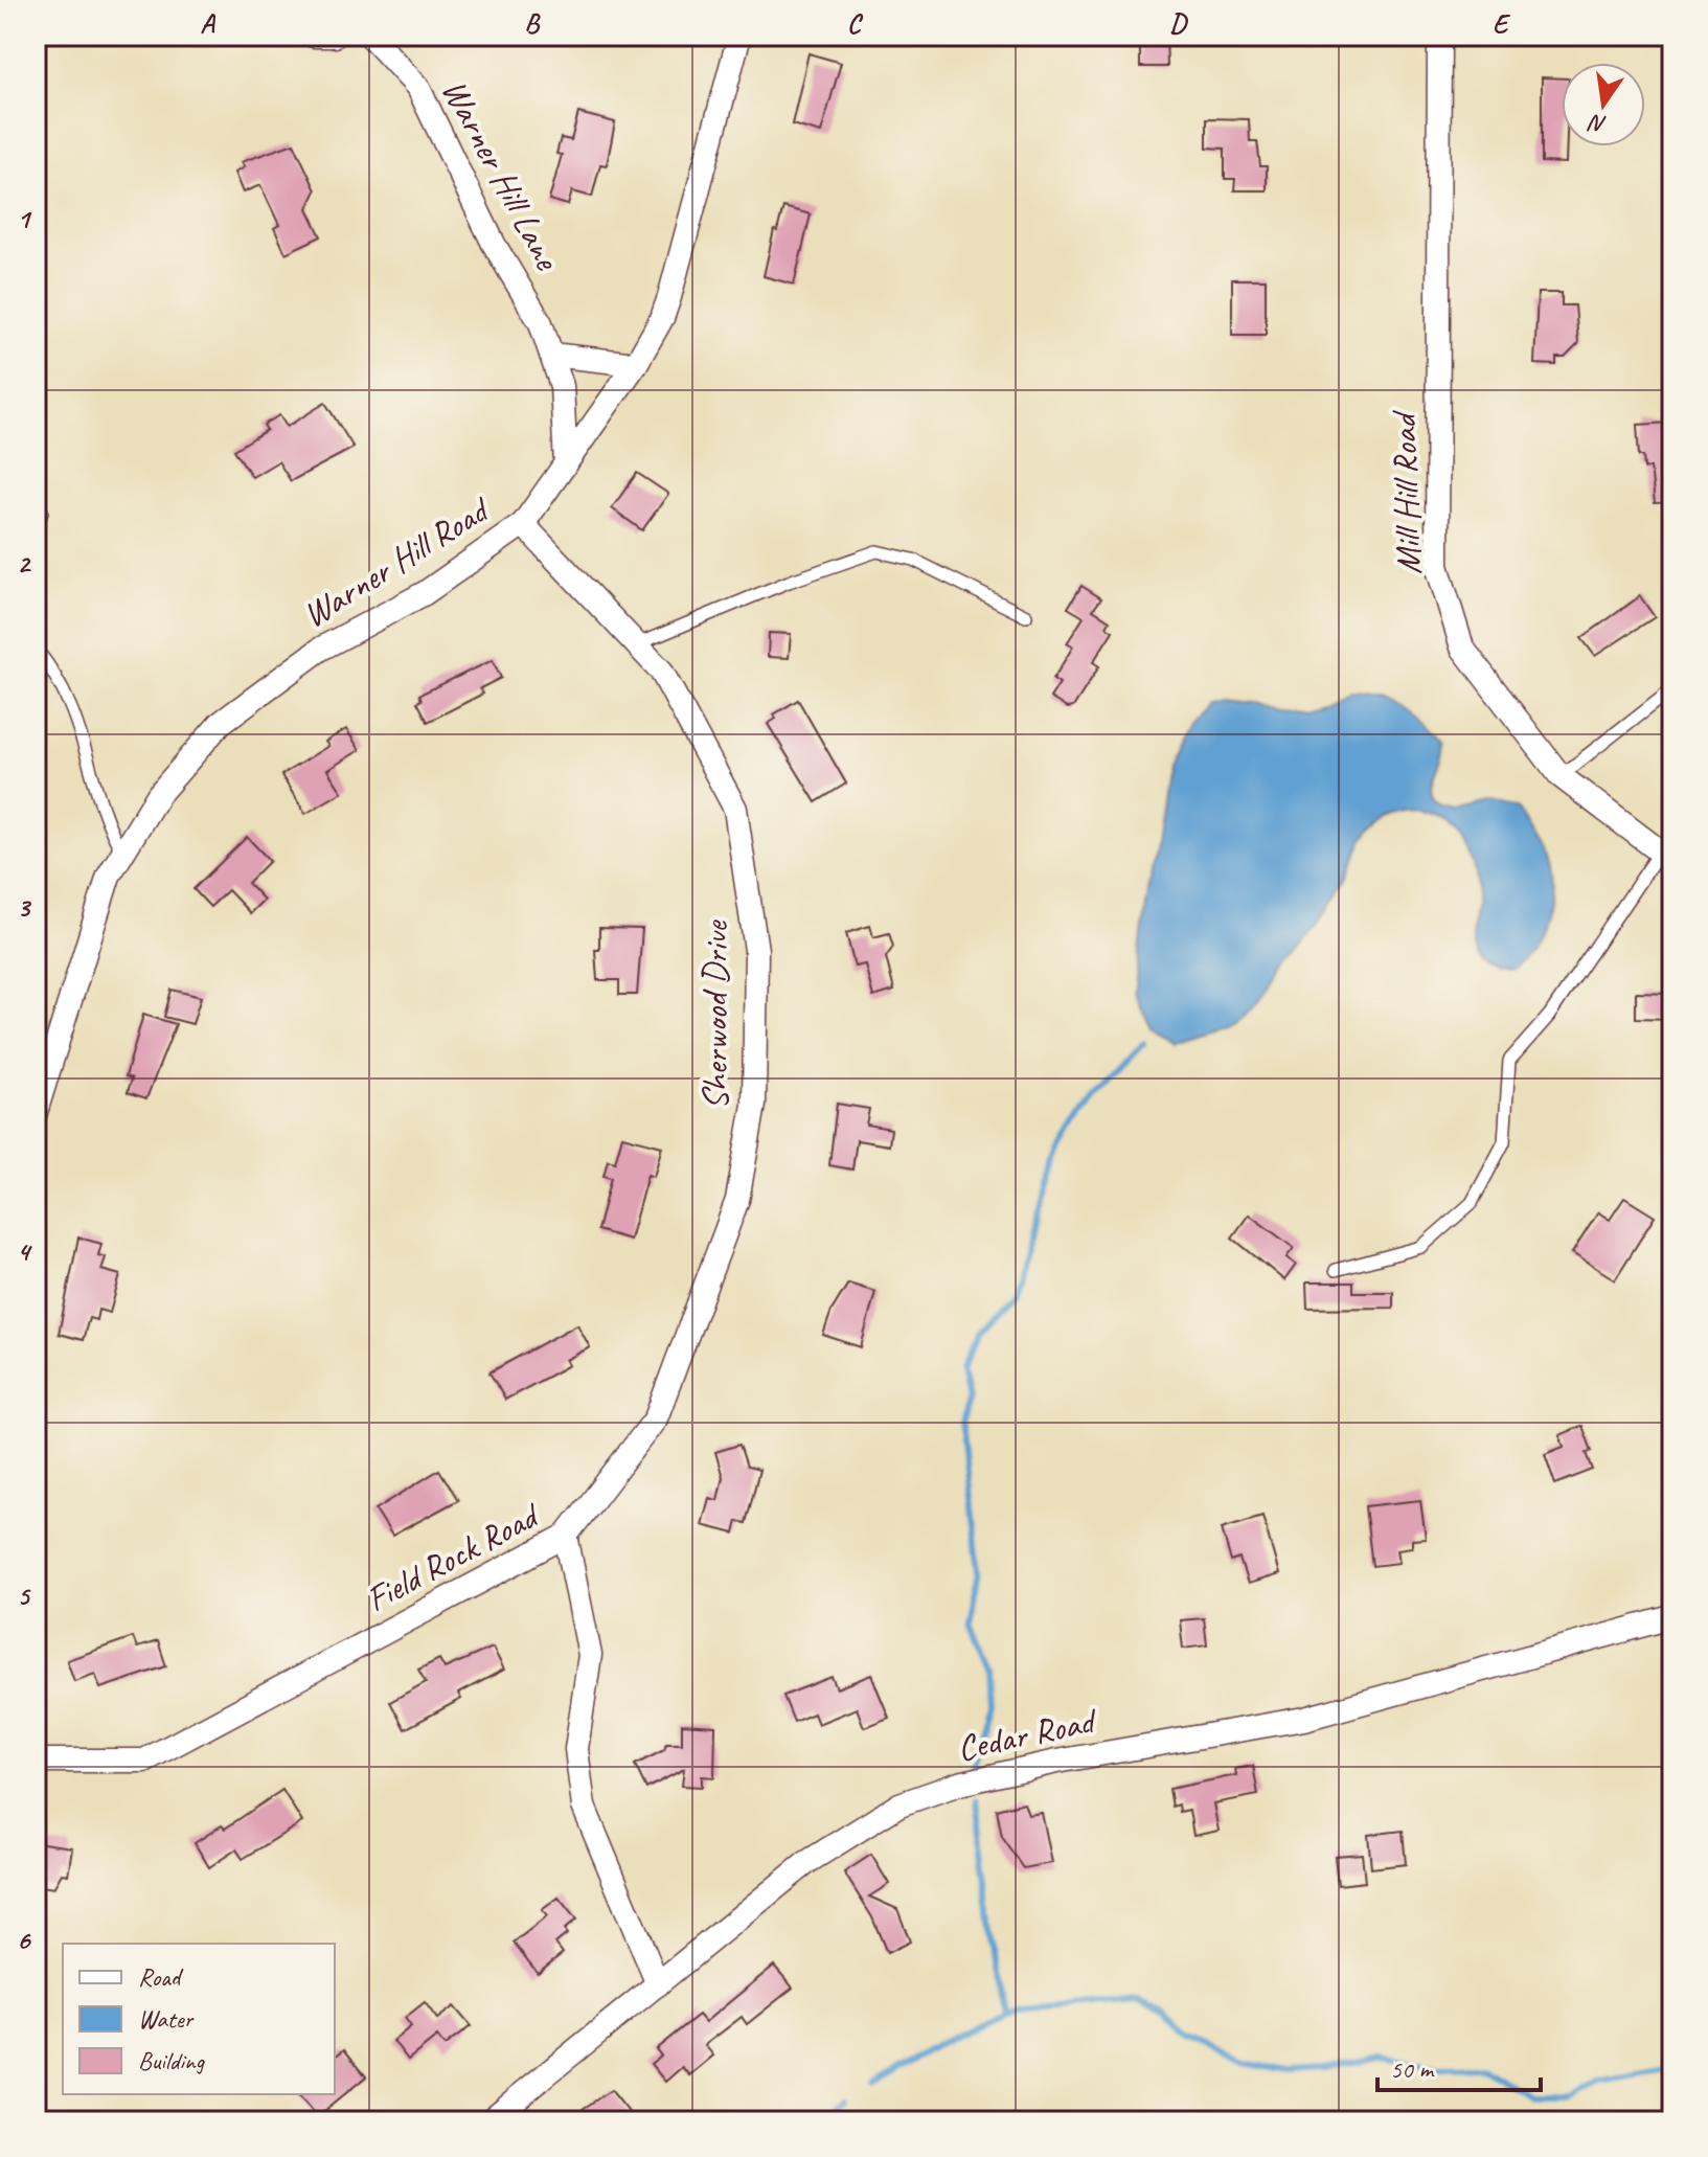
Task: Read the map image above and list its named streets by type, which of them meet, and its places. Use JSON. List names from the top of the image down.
{
  "streets": {
    "street": [
      "Warner Hill Lane",
      "Mill Hill Road",
      "Warner Hill Road",
      "Sherwood Drive",
      "Field Rock Road",
      "Cedar Road"
    ]
  },
  "crossings": [
    ["Warner Hill Lane", "Warner Hill Road"],
    ["Warner Hill Road", "Sherwood Drive"],
    ["Sherwood Drive", "Field Rock Road"],
    ["Field Rock Road", "Cedar Road"]
  ],
  "legend": ["Road", "Water", "Building"],
  "scale_bar": "50 m",
  "north": "bottom",
  "grid": {
    "columns": [
      "A",
      "B",
      "C",
      "D",
      "E"
    ],
    "rows": [
      "1",
      "2",
      "3",
      "4",
      "5",
      "6"
    ]
  }
}
